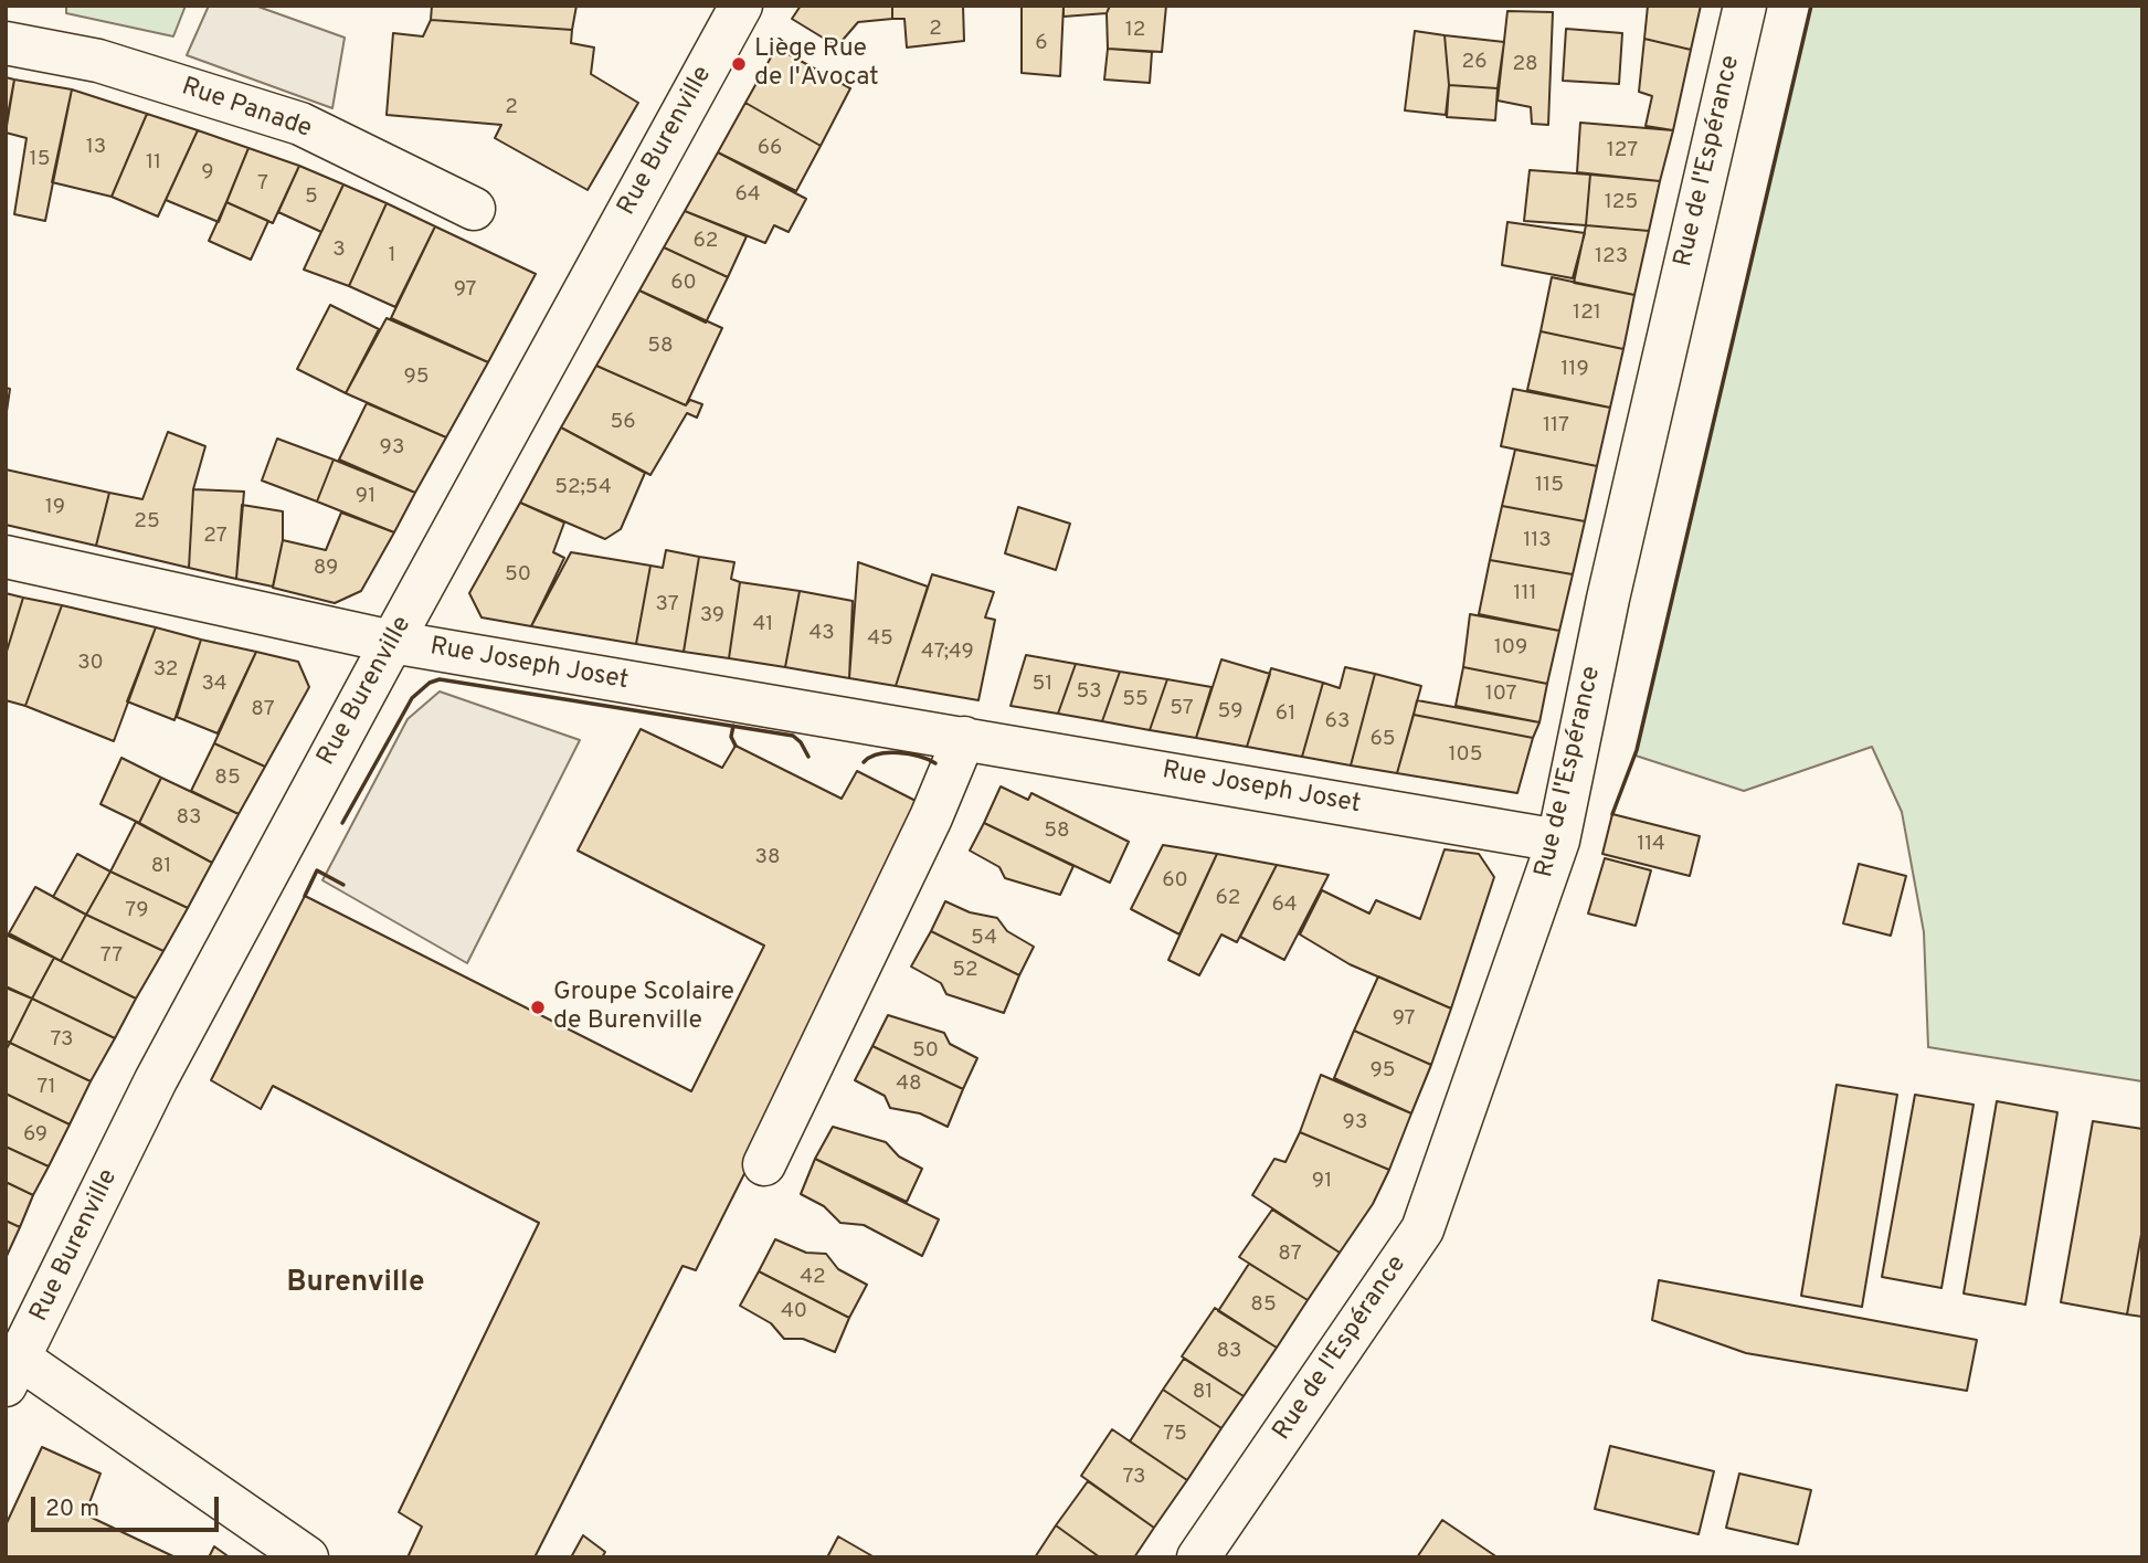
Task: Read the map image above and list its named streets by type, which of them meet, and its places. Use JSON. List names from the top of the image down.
{
  "streets": {
    "street": [
      "Rue Panade",
      "Rue Burenville",
      "Rue de l'Espérance",
      "Rue Joseph Joset"
    ]
  },
  "crossings": [
    ["Rue Burenville", "Rue Joseph Joset"],
    ["Rue de l'Espérance", "Rue Joseph Joset"]
  ],
  "districts": ["Burenville"],
  "places": ["Liège Rue de l'Avocat", "Groupe Scolaire de Burenville"],
  "house_numbers": [
    "2",
    "12",
    "6",
    "26",
    "28",
    "2",
    "13",
    "66",
    "127",
    "15",
    "11",
    "9",
    "7",
    "64",
    "5",
    "125",
    "62",
    "3",
    "1",
    "123",
    "60",
    "97",
    "121",
    "58",
    "119",
    "95",
    "56",
    "117",
    "93",
    "115",
    "52;54",
    "91",
    "19",
    "25",
    "27",
    "113",
    "89",
    "50",
    "111",
    "37",
    "39",
    "41",
    "43",
    "45",
    "109",
    "47;49",
    "30",
    "32",
    "34",
    "51",
    "53",
    "107",
    "55",
    "57",
    "87",
    "59",
    "61",
    "63",
    "65",
    "105",
    "85",
    "83",
    "58",
    "114",
    "38",
    "81",
    "60",
    "62",
    "64",
    "79",
    "54",
    "77",
    "52",
    "97",
    "73",
    "50",
    "95",
    "48",
    "71",
    "93",
    "69",
    "91",
    "87",
    "42",
    "85",
    "40",
    "83",
    "81",
    "75",
    "73"
  ],
  "scale_bar": "20 m"
}
